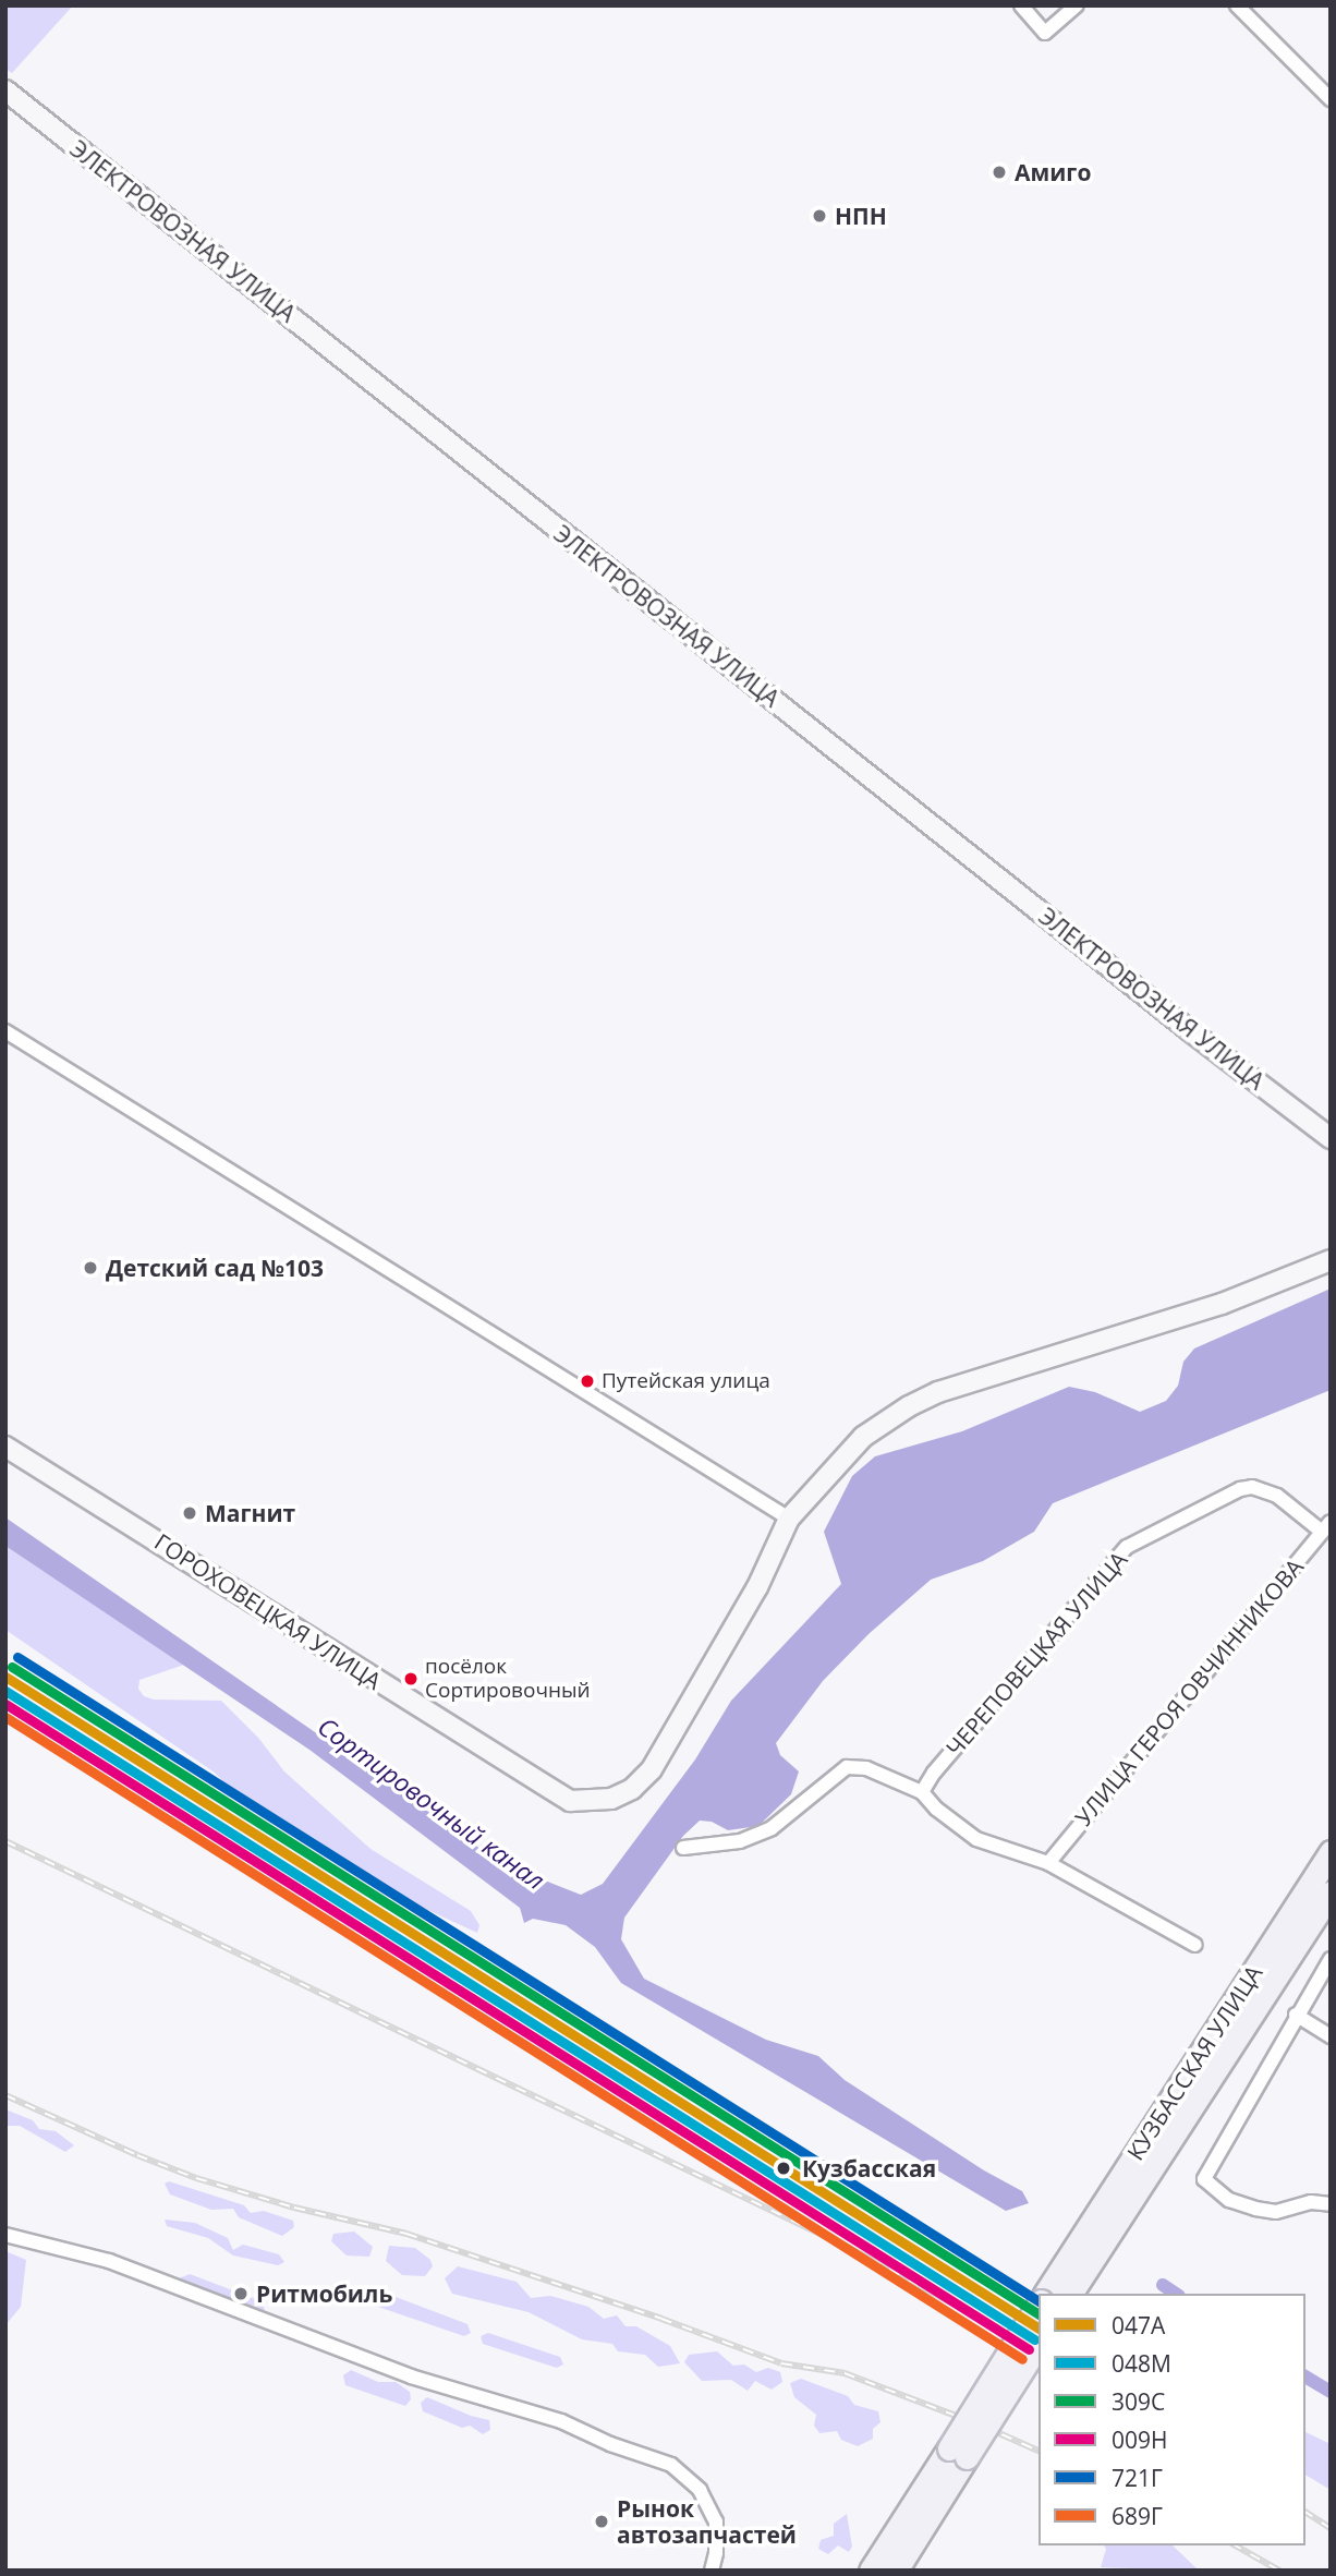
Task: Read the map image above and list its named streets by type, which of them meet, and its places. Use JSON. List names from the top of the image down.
{
  "streets": {
    "main road": ["КУЗБАССКАЯ УЛИЦА"],
    "street": [
      "ЭЛЕКТРОВОЗНАЯ УЛИЦА",
      "ГОРОХОВЕЦКАЯ УЛИЦА",
      "ЧЕРЕПОВЕЦКАЯ УЛИЦА",
      "УЛИЦА ГЕРОЯ ОВЧИННИКОВА"
    ]
  },
  "crossings": [
    ["ЧЕРЕПОВЕЦКАЯ УЛИЦА", "УЛИЦА ГЕРОЯ ОВЧИННИКОВА"]
  ],
  "water": ["Сортировочный канал"],
  "places": [
    "Амиго",
    "НПН",
    "Детский сад №103",
    "Путейская улица",
    "Магнит",
    "посёлок Сортировочный",
    "Кузбасская",
    "Ритмобиль",
    "Рынок автозапчастей"
  ],
  "lines": [
    "transit line 721Г",
    "transit line 309С",
    "transit line 047А",
    "transit line 048М",
    "transit line 009Н",
    "transit line 689Г"
  ],
  "legend": [
    "047А",
    "048М",
    "309С",
    "009Н",
    "721Г",
    "689Г"
  ]
}
